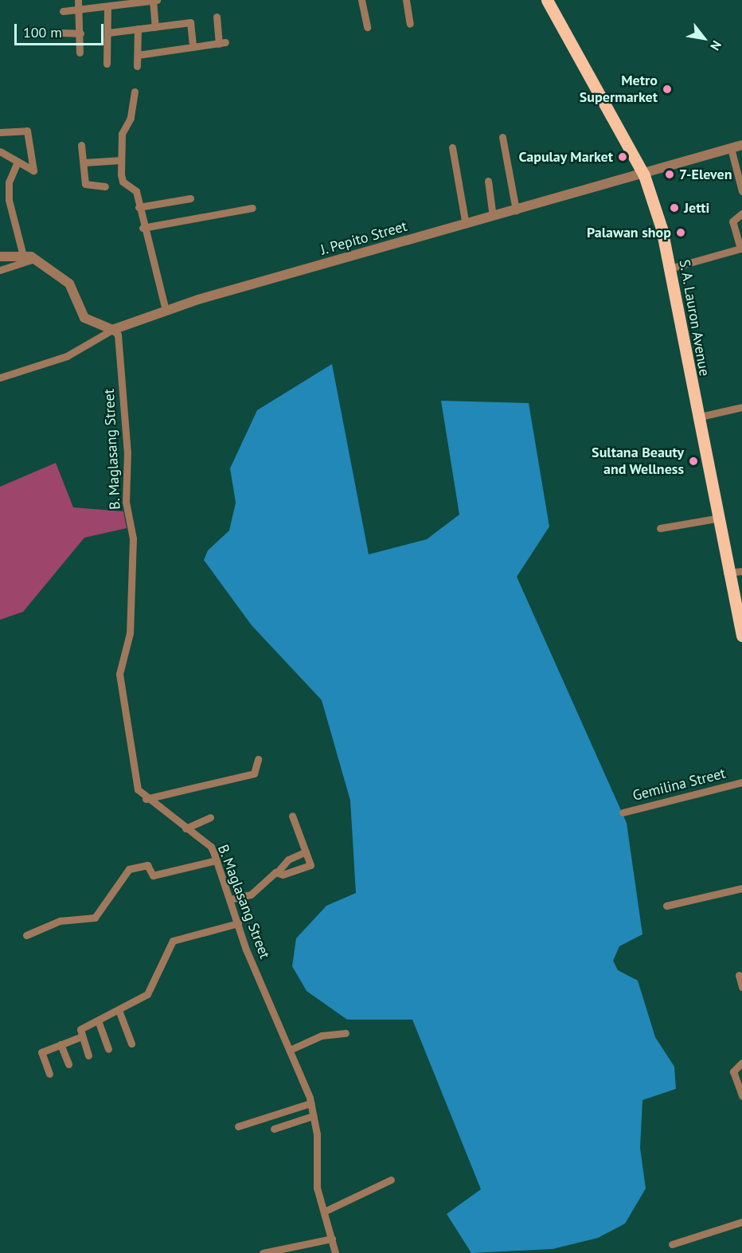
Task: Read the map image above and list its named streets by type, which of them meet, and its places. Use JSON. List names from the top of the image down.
{
  "streets": {
    "highway": ["S. A. Lauron Avenue"],
    "street": ["J. Pepito Street", "B. Maglasang Street", "Gemilina Street"]
  },
  "crossings": [
    ["J. Pepito Street", "S. A. Lauron Avenue"],
    ["J. Pepito Street", "B. Maglasang Street"]
  ],
  "places": [
    "Metro Supermarket",
    "Capulay Market",
    "7-Eleven",
    "Jetti",
    "Palawan shop",
    "Sultana Beauty and Wellness"
  ],
  "scale_bar": "100 m",
  "north": "bottom right"
}
